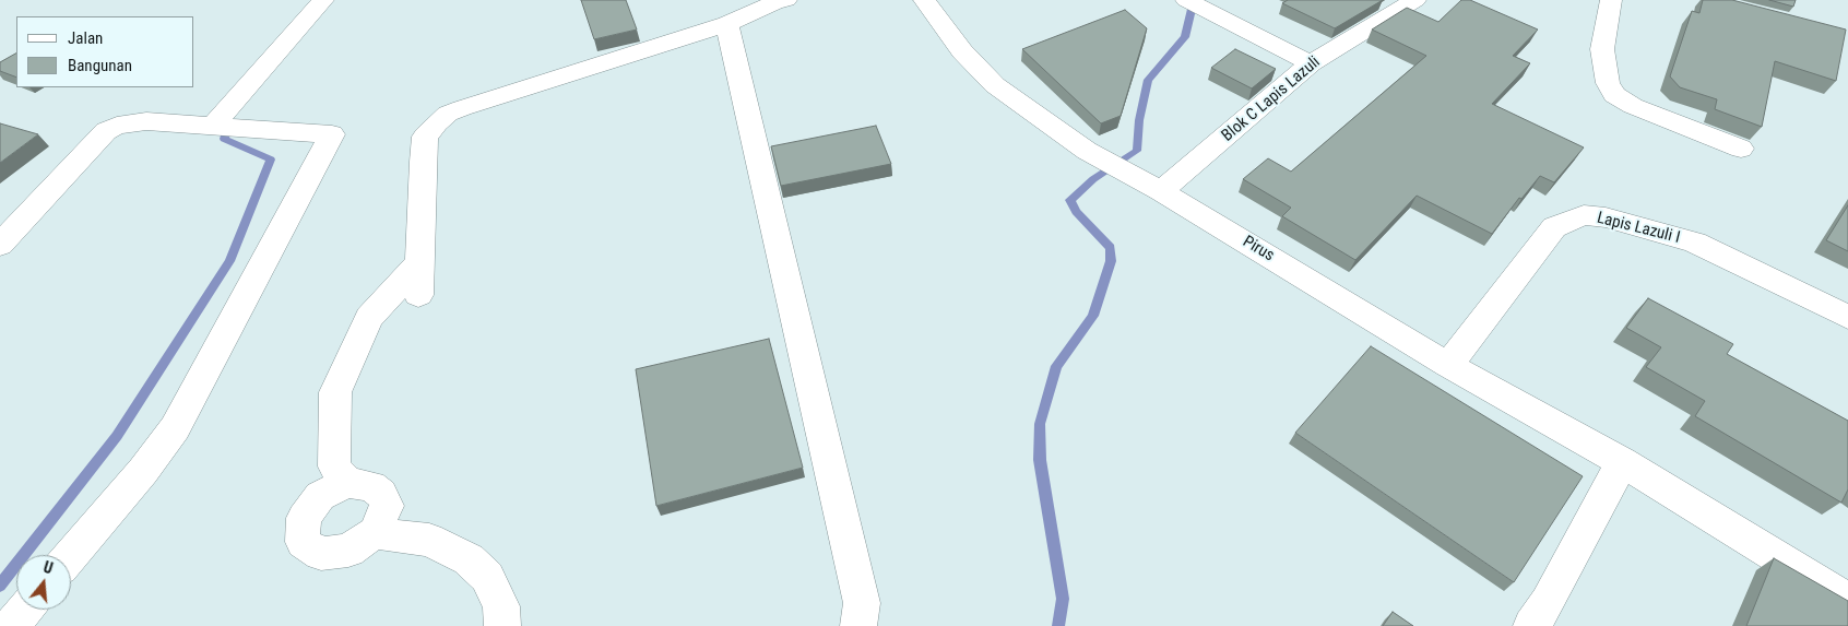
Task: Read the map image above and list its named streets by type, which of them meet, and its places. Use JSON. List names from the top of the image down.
{
  "streets": {
    "street": ["Blok C Lapis Lazuli", "Lapis Lazuli I", "Pirus"]
  },
  "crossings": [
    ["Blok C Lapis Lazuli", "Pirus"],
    ["Lapis Lazuli I", "Pirus"]
  ],
  "legend": ["Jalan", "Bangunan"],
  "north": "top"
}
